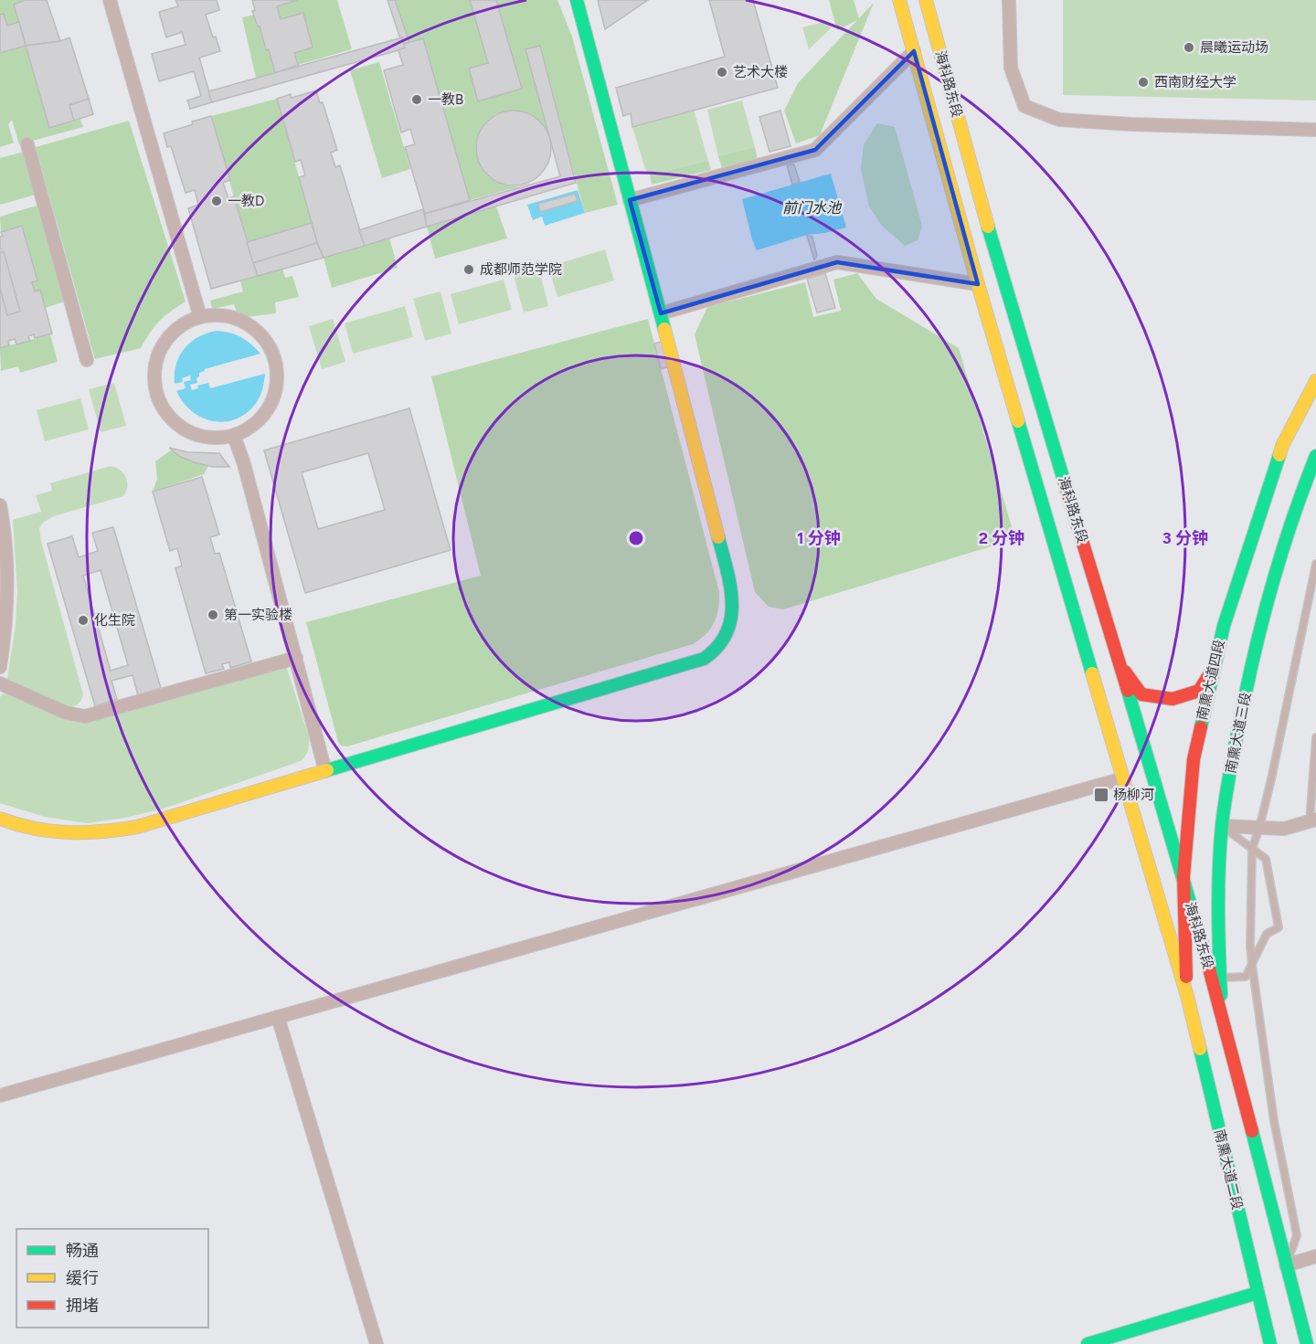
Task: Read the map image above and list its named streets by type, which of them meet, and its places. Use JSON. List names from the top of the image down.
{
  "streets": {
    "main road": [
      "海科路东段",
      "南熏大道四段",
      "南熏大道三段",
      "南熏大道二段"
    ]
  },
  "crossings": [
    ["海科路东段", "南熏大道四段"],
    ["海科路东段", "南熏大道三段"],
    ["海科路东段", "南熏大道二段"],
    ["南熏大道四段", "南熏大道二段"]
  ],
  "water": ["前门水池"],
  "places": {
    "other": [
      "晨曦运动场",
      "艺术大楼",
      "西南财经大学",
      "一教B",
      "一教D",
      "成都师范学院",
      "第一实验楼",
      "化生院"
    ],
    "transit": ["杨柳河"]
  },
  "legend": ["畅通", "缓行", "拥堵"],
  "rings": ["1 分钟", "2 分钟", "3 分钟"]
}
